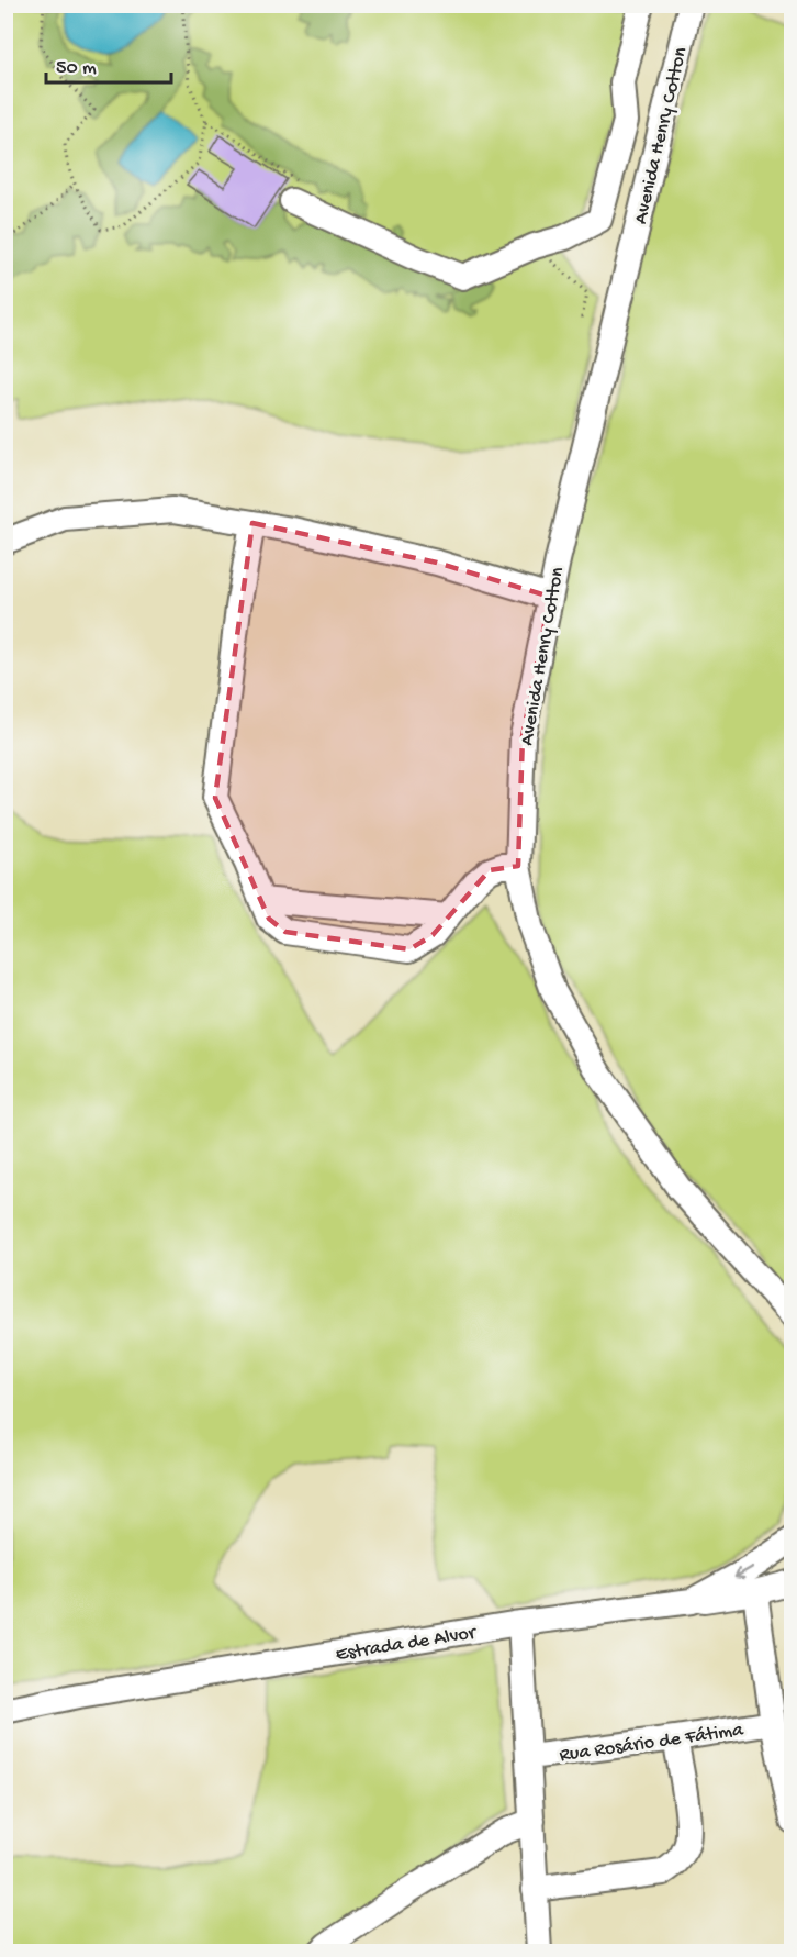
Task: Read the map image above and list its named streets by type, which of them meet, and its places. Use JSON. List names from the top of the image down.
{
  "streets": {
    "street": ["Avenida Henry Cotton", "Estrada de Alvor", "Rua Rosário de Fátima"]
  },
  "scale_bar": "50 m"
}
